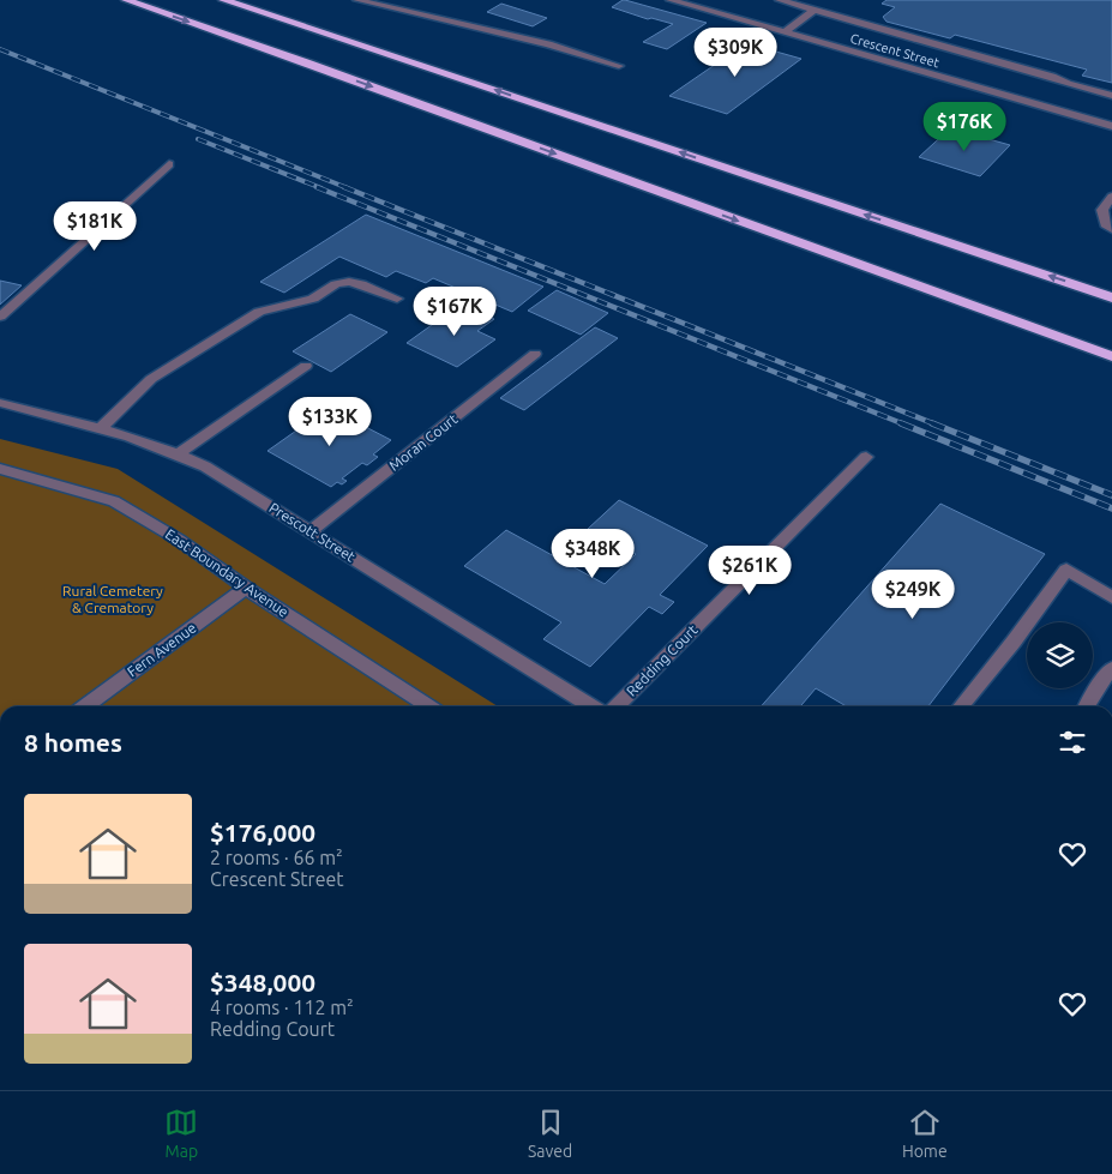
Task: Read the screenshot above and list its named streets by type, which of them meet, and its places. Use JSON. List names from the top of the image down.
{
  "streets": {
    "street": [
      "Crescent Street",
      "Moran Court",
      "Prescott Street",
      "East Boundary Avenue",
      "Fern Avenue",
      "Redding Court"
    ]
  },
  "crossings": [
    ["Moran Court", "Prescott Street"],
    ["East Boundary Avenue", "Fern Avenue"]
  ],
  "parks": ["Rural Cemetery & Crematory"],
  "page": {
    "price": [
      "$309K",
      "$176K",
      "$181K",
      "$167K",
      "$133K",
      "$348K",
      "$261K",
      "$249K"
    ],
    "heading": "8 homes",
    "list": [
      {
        "name": "$176,000",
        "note": "2 rooms · 66 m² · Crescent Street"
      },
      {
        "name": "$348,000",
        "note": "4 rooms · 112 m² · Redding Court"
      }
    ],
    "tabs": ["Map", "Saved", "Home"]
  }
}
